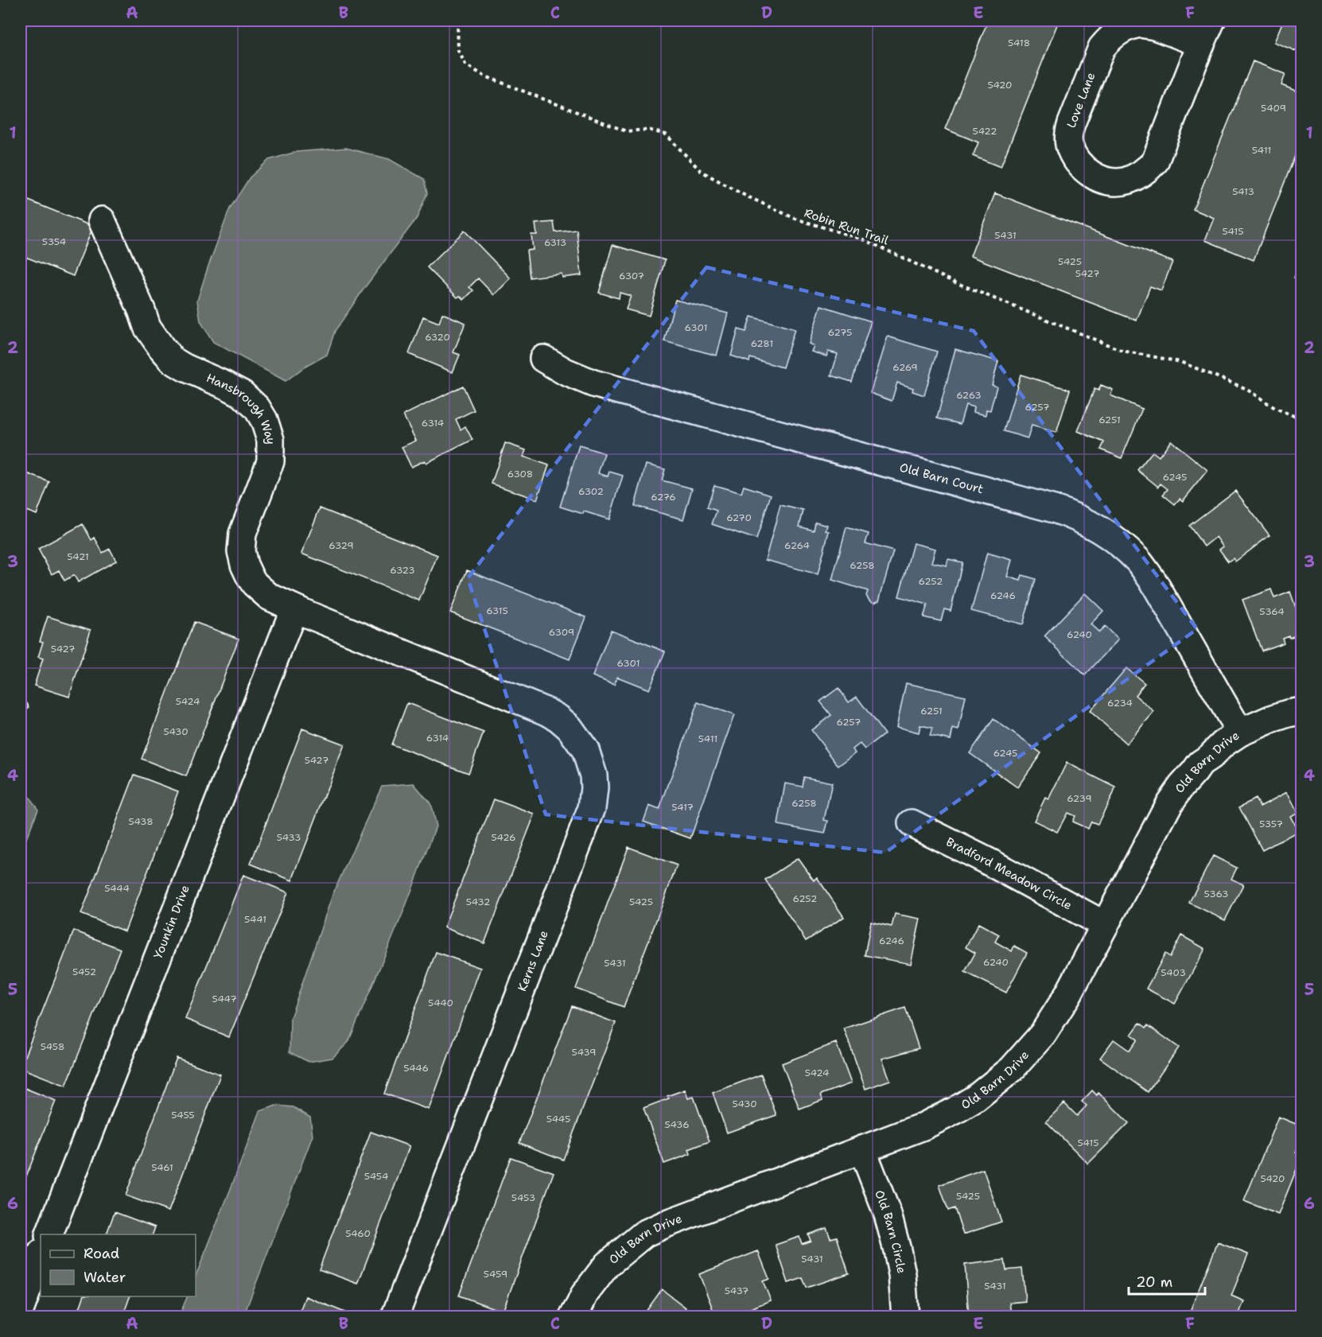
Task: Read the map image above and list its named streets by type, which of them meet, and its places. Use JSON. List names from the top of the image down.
{
  "streets": {
    "street": [
      "Love Lane",
      "Hansbrough Way",
      "Old Barn Court",
      "Old Barn Drive",
      "Bradford Meadow Circle",
      "Younkin Drive",
      "Kerns Lane",
      "Old Barn Circle"
    ],
    "path": ["Robin Run Trail"]
  },
  "crossings": [
    ["Hansbrough Way", "Younkin Drive"],
    ["Hansbrough Way", "Kerns Lane"],
    ["Old Barn Court", "Old Barn Drive"],
    ["Old Barn Drive", "Bradford Meadow Circle"],
    ["Old Barn Drive", "Old Barn Circle"]
  ],
  "house_numbers": [
    "5418",
    "5420",
    "5409",
    "5422",
    "5411",
    "5413",
    "5415",
    "5431",
    "5354",
    "6313",
    "5425",
    "5427",
    "6307",
    "6301",
    "6275",
    "6320",
    "6281",
    "6269",
    "6263",
    "6257",
    "6251",
    "6314",
    "6308",
    "6245",
    "6302",
    "6276",
    "6270",
    "6329",
    "6264",
    "5421",
    "6258",
    "6323",
    "6252",
    "6246",
    "6315",
    "5364",
    "6309",
    "6240",
    "5427",
    "6301",
    "5424",
    "6234",
    "6251",
    "6257",
    "5430",
    "6314",
    "5411",
    "6245",
    "5427",
    "6239",
    "6258",
    "5417",
    "5438",
    "5357",
    "5433",
    "5426",
    "5444",
    "5363",
    "6252",
    "5432",
    "5425",
    "5441",
    "6246",
    "6240",
    "5431",
    "5452",
    "5403",
    "5447",
    "5440",
    "5458",
    "5439",
    "5446",
    "5424",
    "5430",
    "5455",
    "5445",
    "5436",
    "5415",
    "5461",
    "5454",
    "5420",
    "5425",
    "5453",
    "5460",
    "5431",
    "5459",
    "5431",
    "5437"
  ],
  "legend": ["Road", "Water"],
  "scale_bar": "20 m",
  "grid": {
    "columns": [
      "A",
      "B",
      "C",
      "D",
      "E",
      "F"
    ],
    "rows": [
      "1",
      "2",
      "3",
      "4",
      "5",
      "6"
    ]
  }
}
